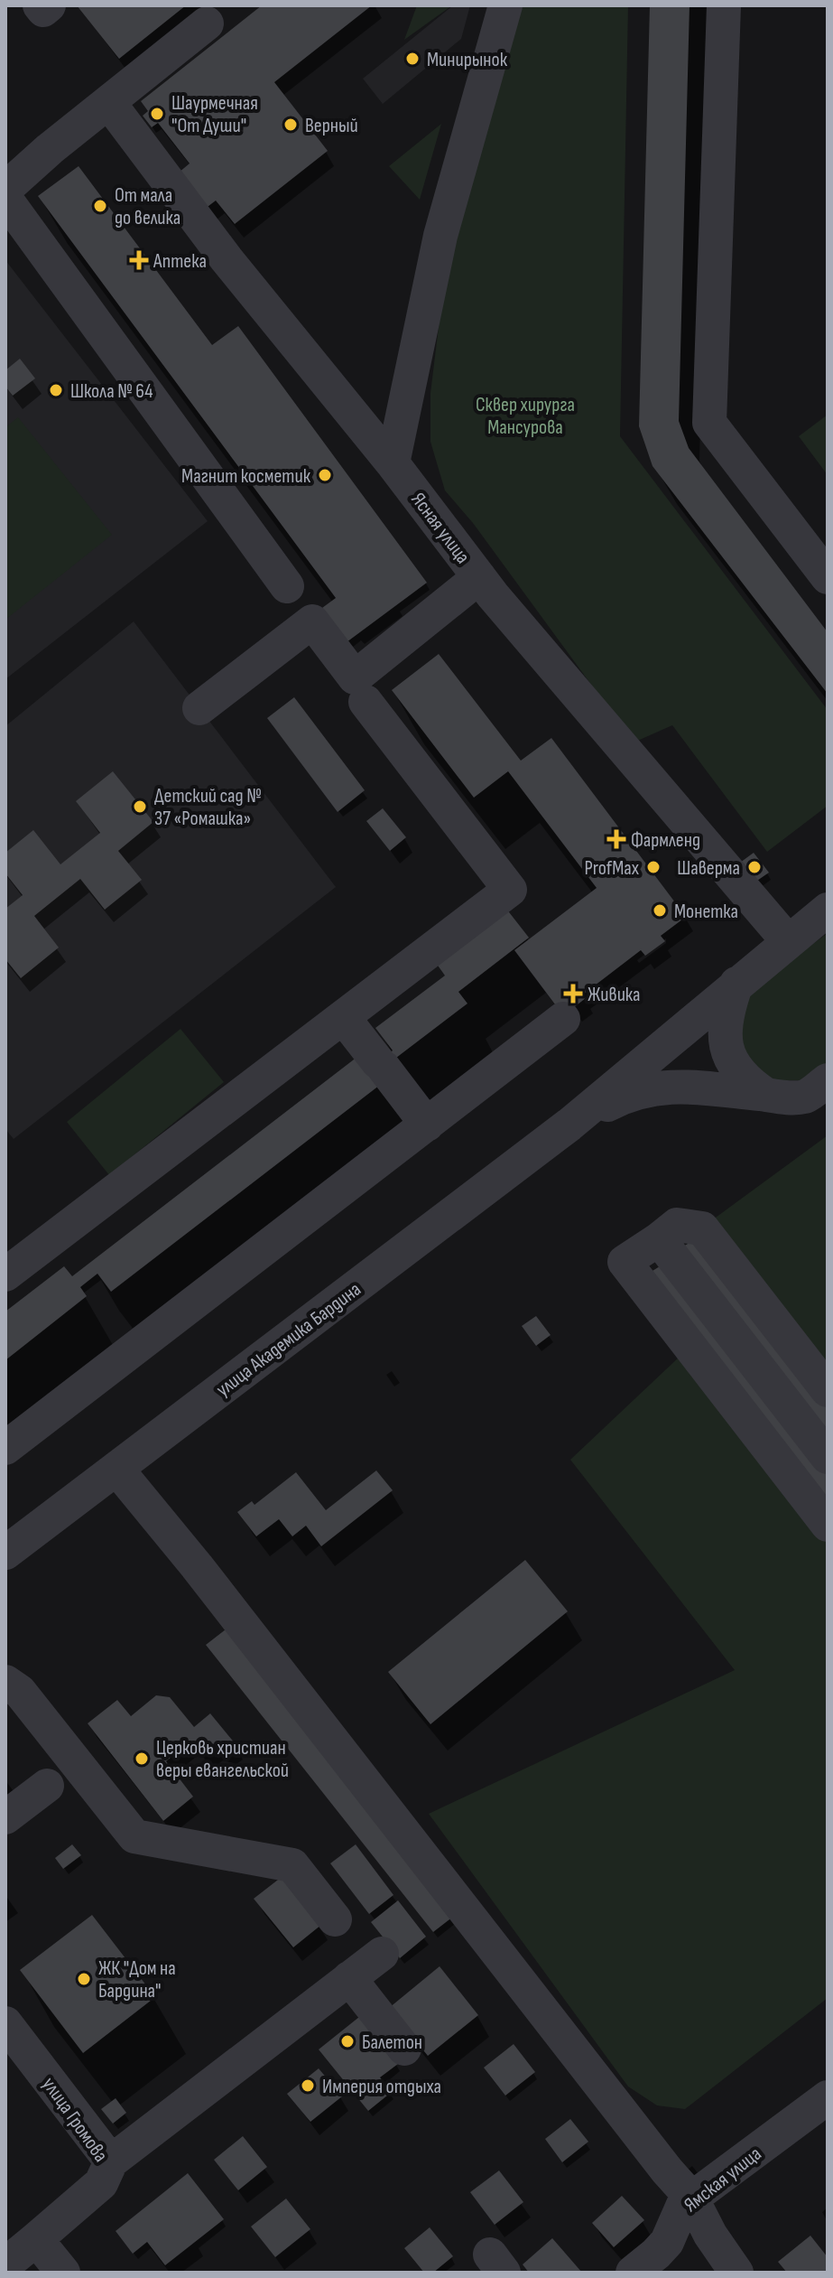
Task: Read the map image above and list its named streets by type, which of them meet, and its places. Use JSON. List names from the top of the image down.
{
  "streets": {
    "street": [
      "Ясная улица",
      "улица Академика Бардина",
      "улица Громова",
      "Ямская улица"
    ]
  },
  "crossings": [
    ["Ясная улица", "улица Академика Бардина"]
  ],
  "parks": ["Сквер хирурга Мансурова"],
  "places": {
    "other": [
      "Минирынок",
      "Шаурмечная \"От Души\"",
      "Верный",
      "От мала до велика",
      "Школа № 64",
      "Магнит косметик",
      "Детский сад № 37 «Ромашка»",
      "ProfMax",
      "Шаверма",
      "Монетка",
      "Церковь христиан веры евангельской",
      "ЖК \"Дом на Бардина\"",
      "Балетон",
      "Империя отдыха"
    ],
    "health": ["Аптека", "Фармленд", "Живика"]
  }
}
